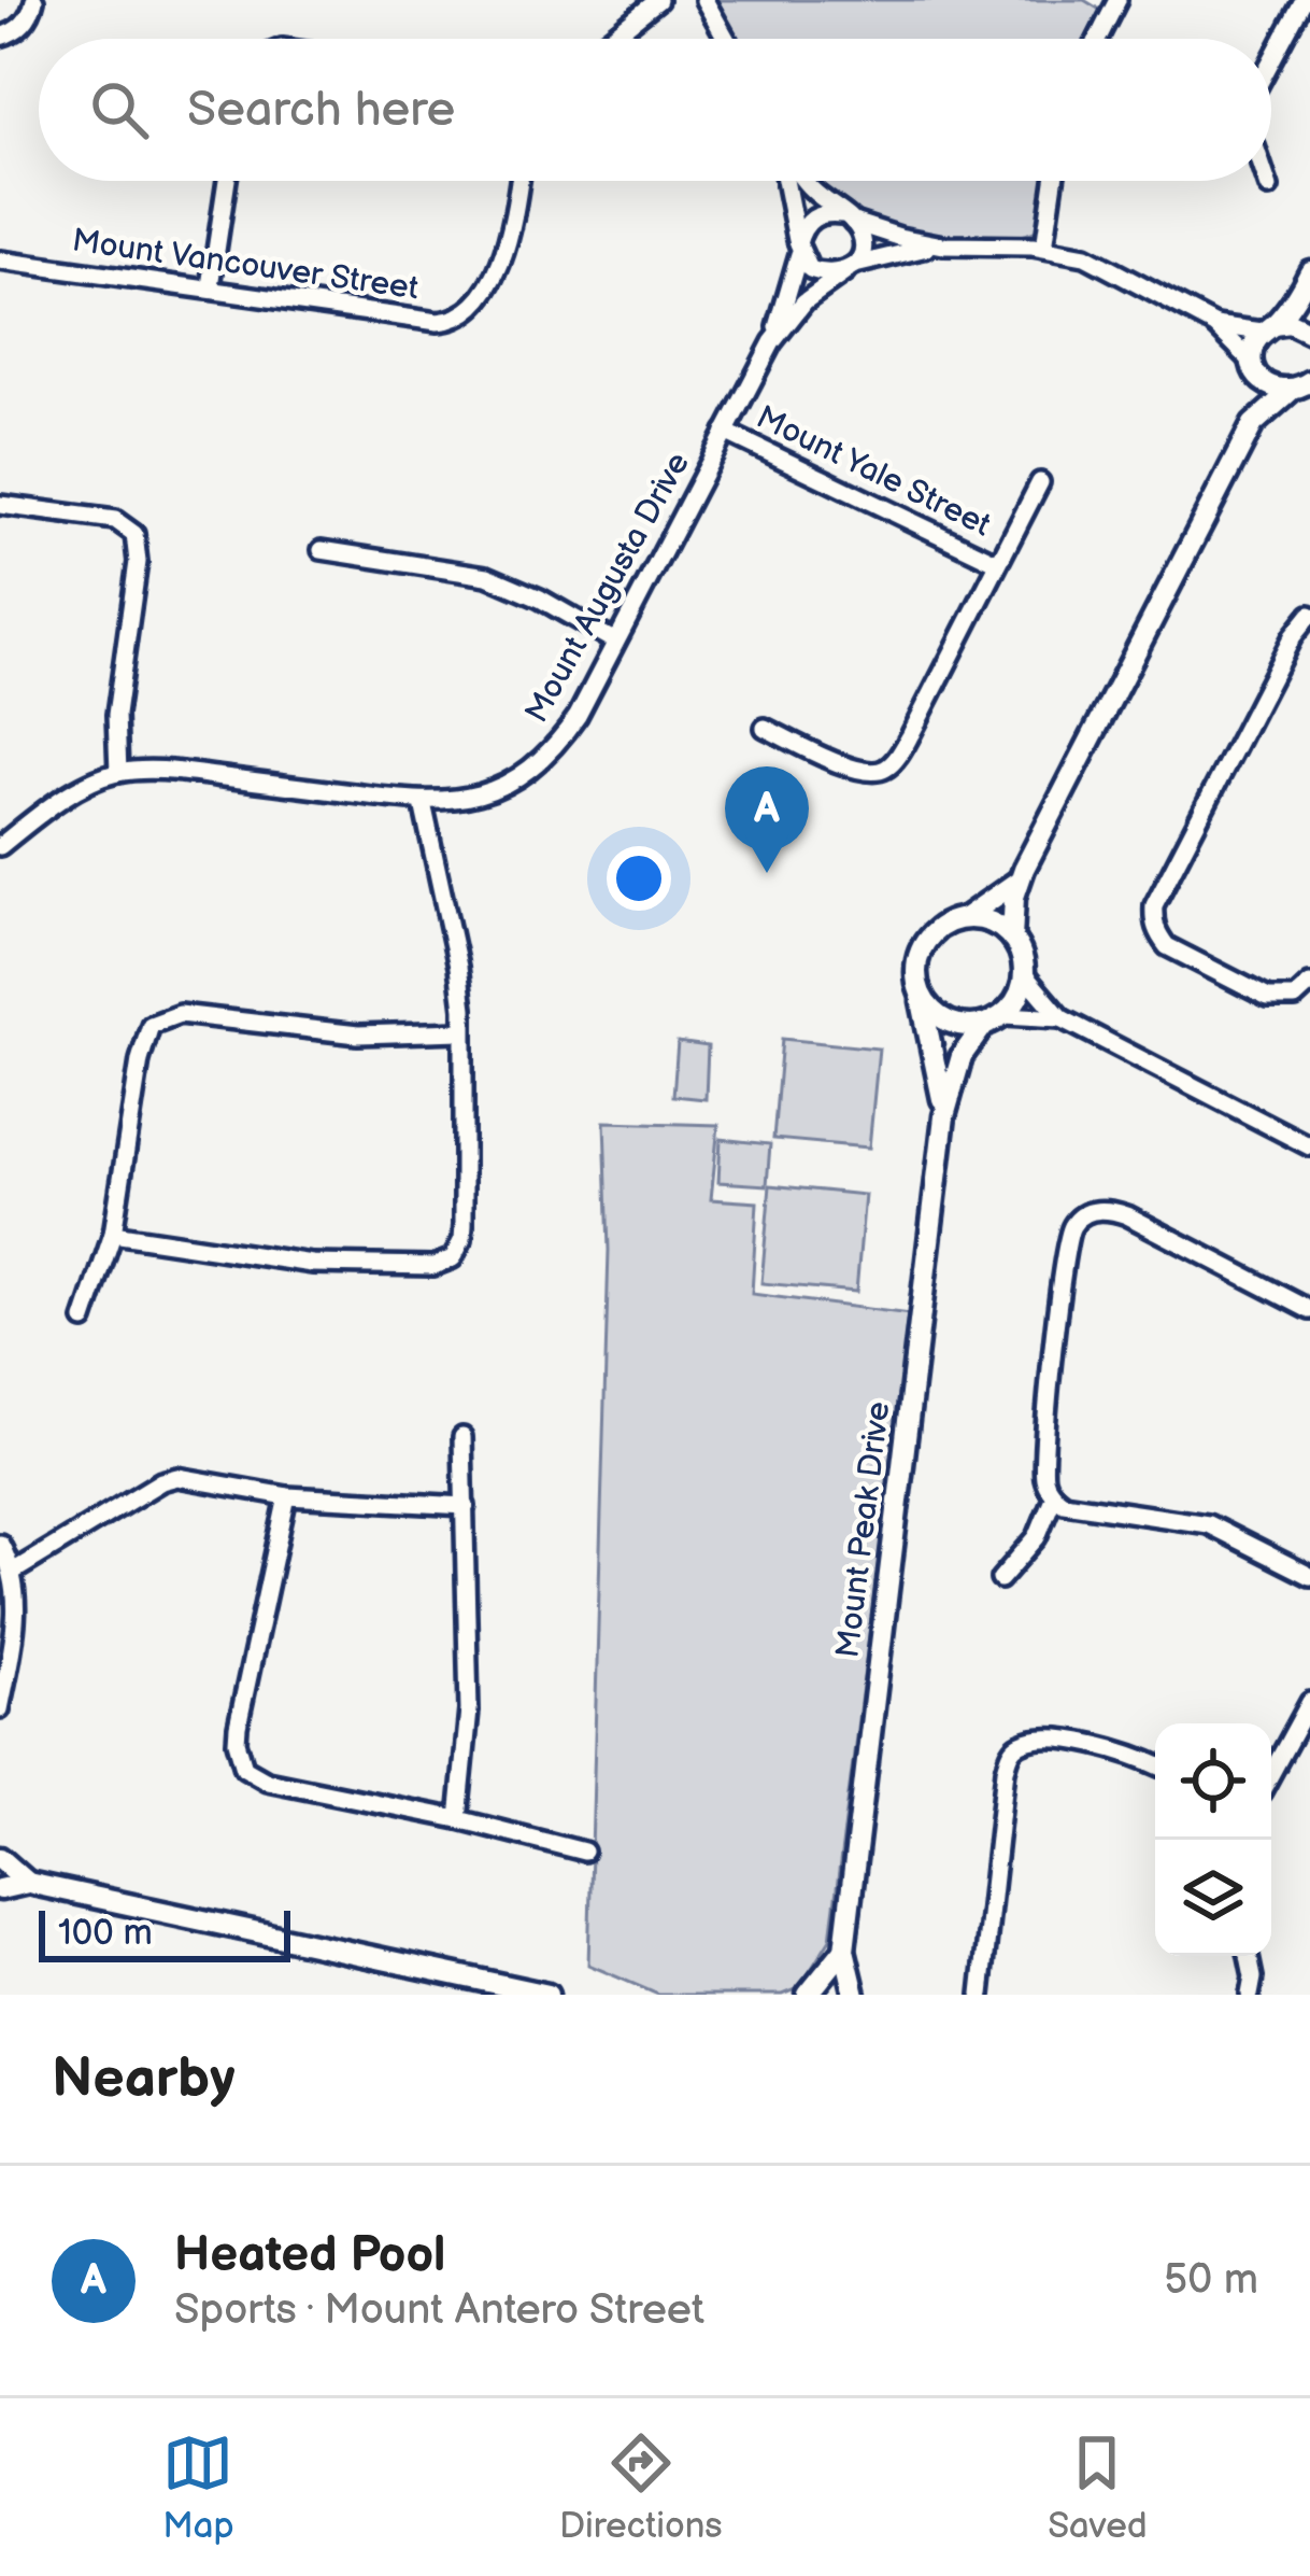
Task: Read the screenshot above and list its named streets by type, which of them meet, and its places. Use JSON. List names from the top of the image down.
{
  "streets": {
    "street": [
      "Mount Vancouver Street",
      "Mount Yale Street",
      "Mount Augusta Drive",
      "Mount Peak Drive"
    ]
  },
  "crossings": [
    ["Mount Yale Street", "Mount Augusta Drive"],
    ["Mount Augusta Drive", "Mount Peak Drive"]
  ],
  "scale_bar": "100 m",
  "page": {
    "search": "Search here",
    "pins": "A",
    "scale": "100 m",
    "heading": "Nearby",
    "list": [
      {
        "mark": "A",
        "name": "Heated Pool",
        "note": "Sports · Mount Antero Street",
        "value": "50 m"
      }
    ],
    "nav": ["Map", "Directions", "Saved"]
  }
}
